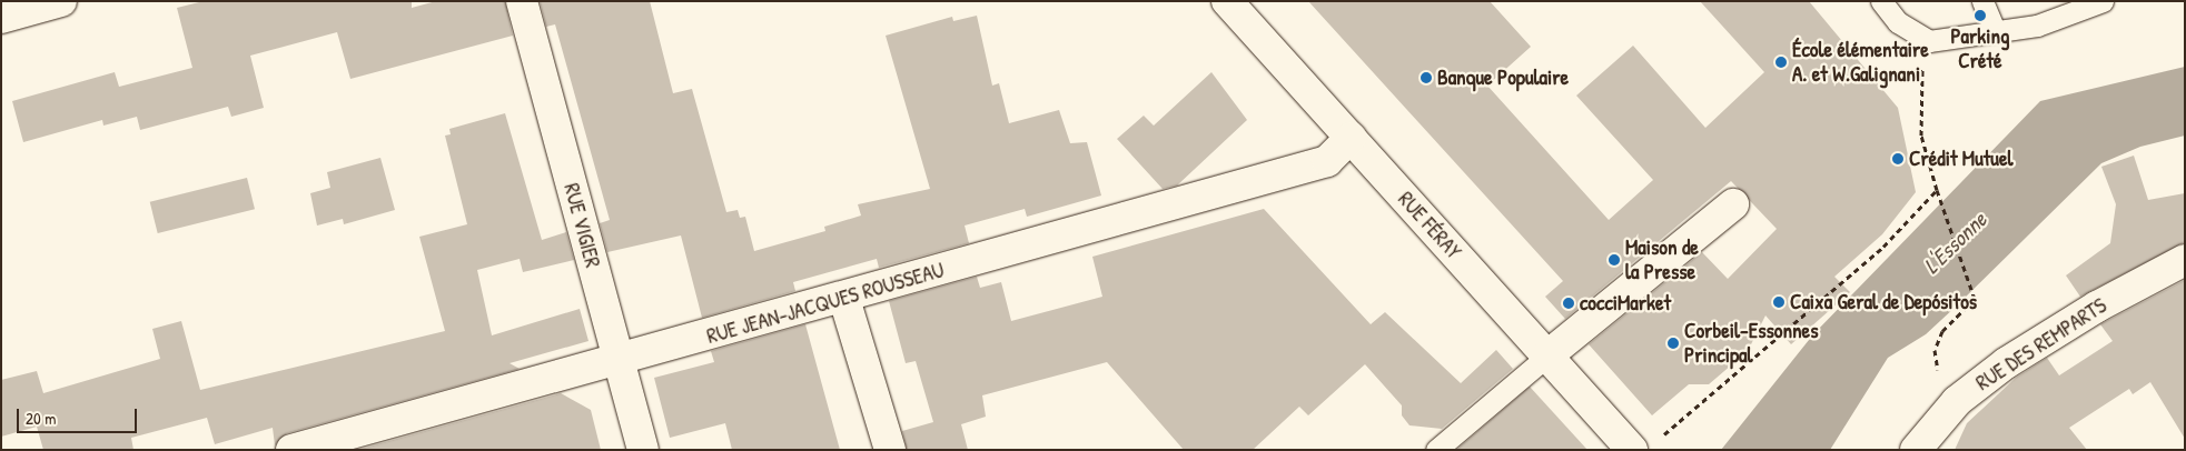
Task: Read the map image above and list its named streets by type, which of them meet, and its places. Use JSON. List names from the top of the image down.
{
  "streets": {
    "street": [
      "RUE VIGIER",
      "RUE FÉRAY",
      "RUE JEAN-JACQUES ROUSSEAU",
      "RUE DES REMPARTS"
    ]
  },
  "crossings": [
    ["RUE VIGIER", "RUE JEAN-JACQUES ROUSSEAU"],
    ["RUE FÉRAY", "RUE JEAN-JACQUES ROUSSEAU"]
  ],
  "water": ["L'Essonne"],
  "places": [
    "Parking Crété",
    "École élémentaire A. et W.Galignani",
    "Banque Populaire",
    "Crédit Mutuel",
    "Maison de la Presse",
    "Caixa Geral de Depósitos",
    "cocciMarket",
    "Corbeil-Essonnes Principal"
  ],
  "scale_bar": "20 m"
}
